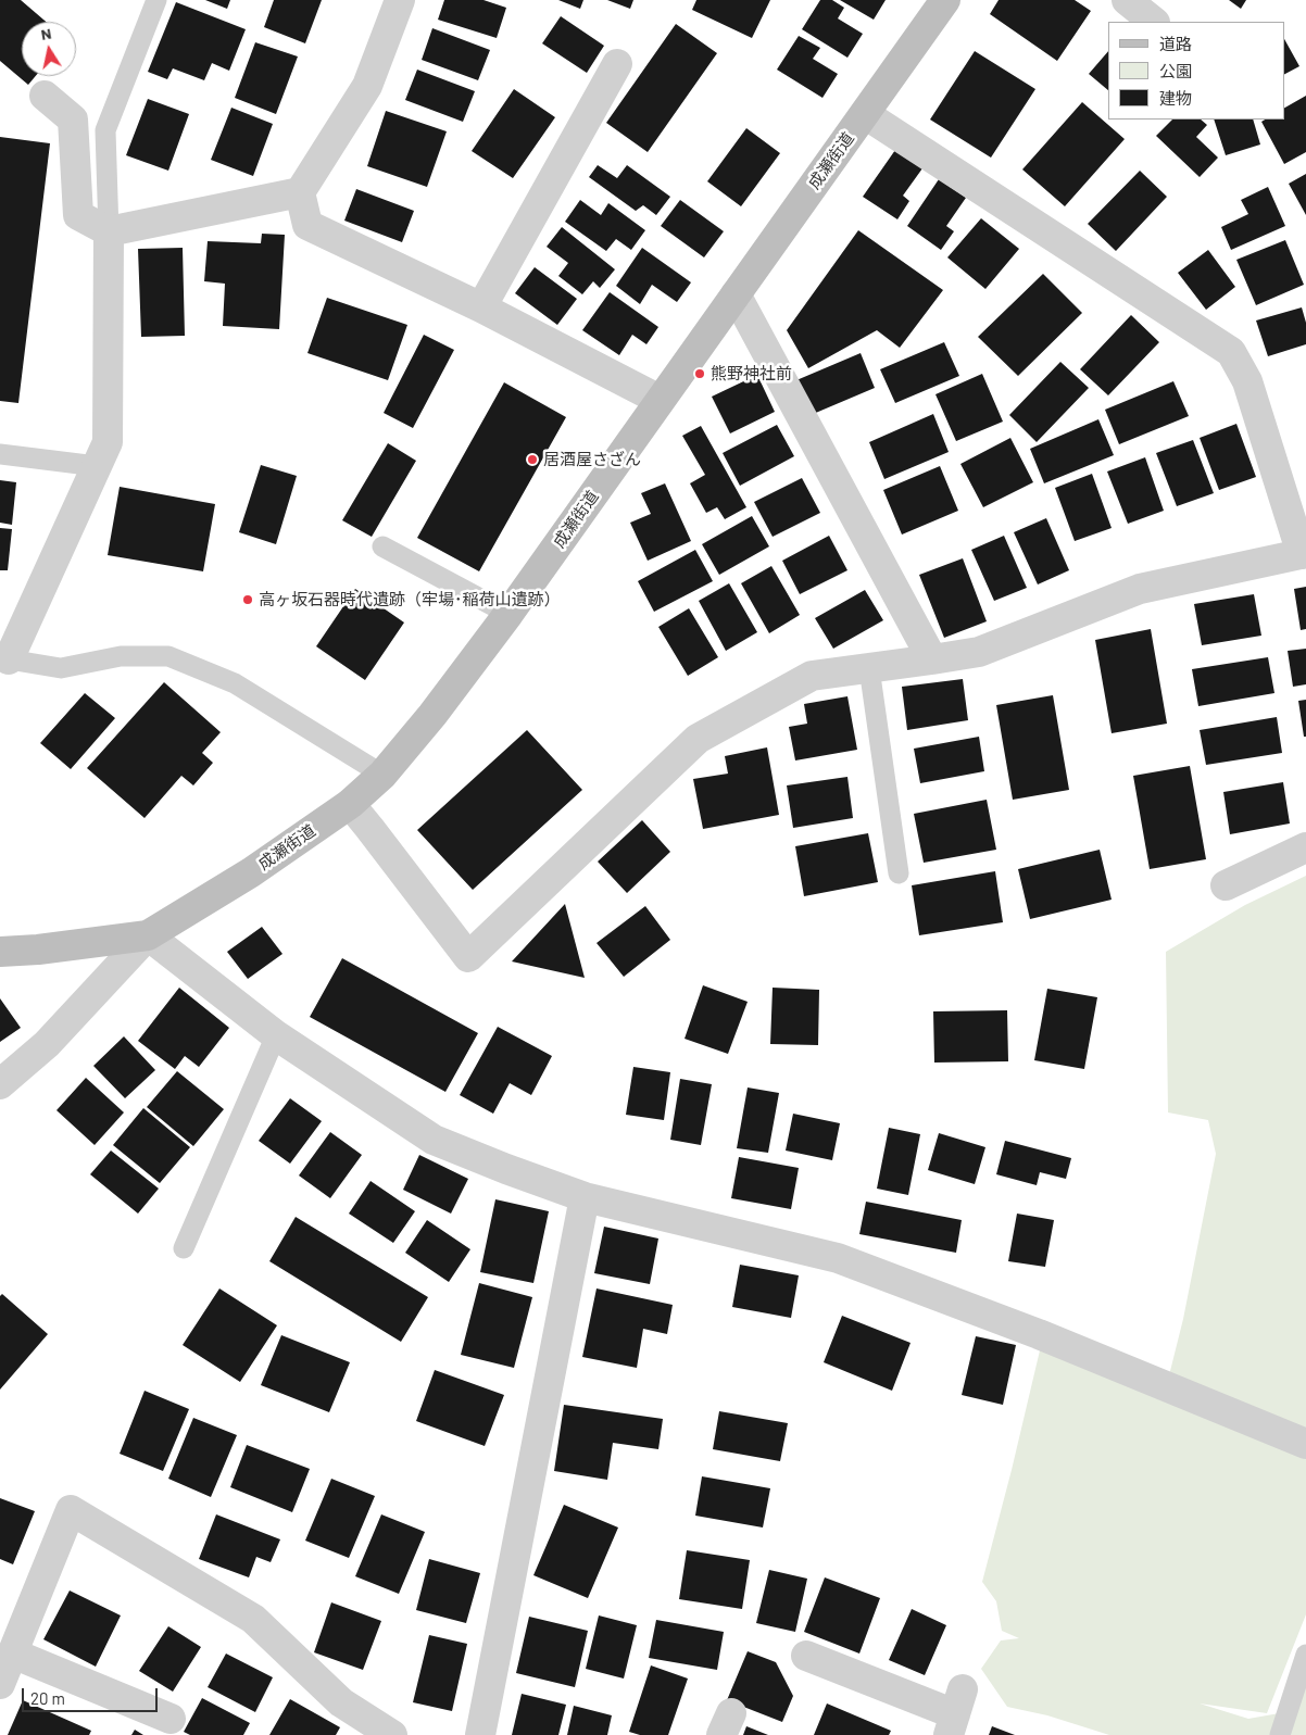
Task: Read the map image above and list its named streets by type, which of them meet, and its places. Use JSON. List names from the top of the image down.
{
  "streets": {
    "main road": ["成瀬街道"]
  },
  "places": ["熊野神社前", "居酒屋さざん", "高ヶ坂石器時代遺跡（牢場･稲荷山遺跡）"],
  "legend": ["道路", "公園", "建物"],
  "scale_bar": "20 m",
  "north": "top"
}
